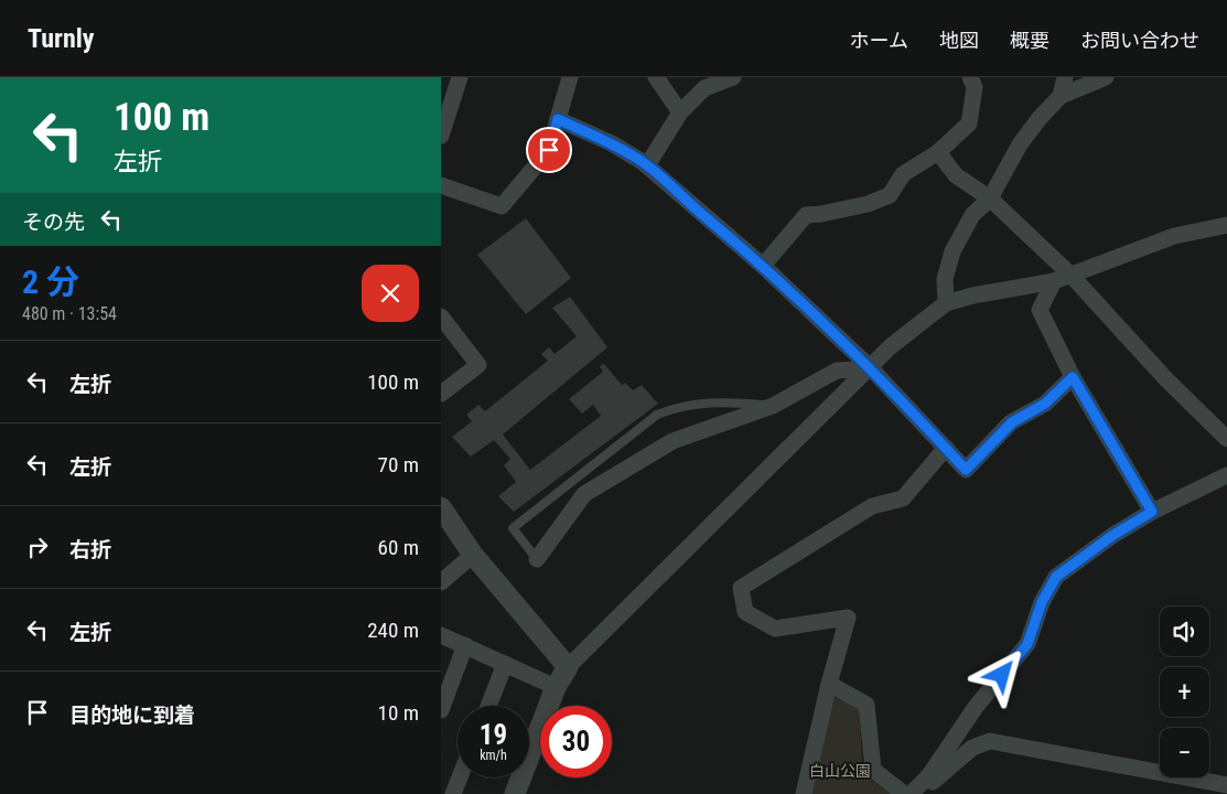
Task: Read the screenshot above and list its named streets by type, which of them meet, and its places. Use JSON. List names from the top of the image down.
{
  "parks": ["白山公園"],
  "page": {
    "header": "Turnly",
    "nav": [
      "ホーム",
      "地図",
      "概要",
      "お問い合わせ"
    ],
    "turn": ["100 m", "左折"],
    "then": "その先",
    "heading": ["2 分", "480 m · 13:54"],
    "list": [
      {
        "name": "左折",
        "value": "100 m"
      },
      {
        "name": "左折",
        "value": "70 m"
      },
      {
        "name": "右折",
        "value": "60 m"
      },
      {
        "name": "左折",
        "value": "240 m"
      },
      {
        "name": "目的地に到着",
        "value": "10 m"
      }
    ],
    "map_buttons": ["+", "−"],
    "speed": "19 km/h",
    "limit": "30"
  }
}
